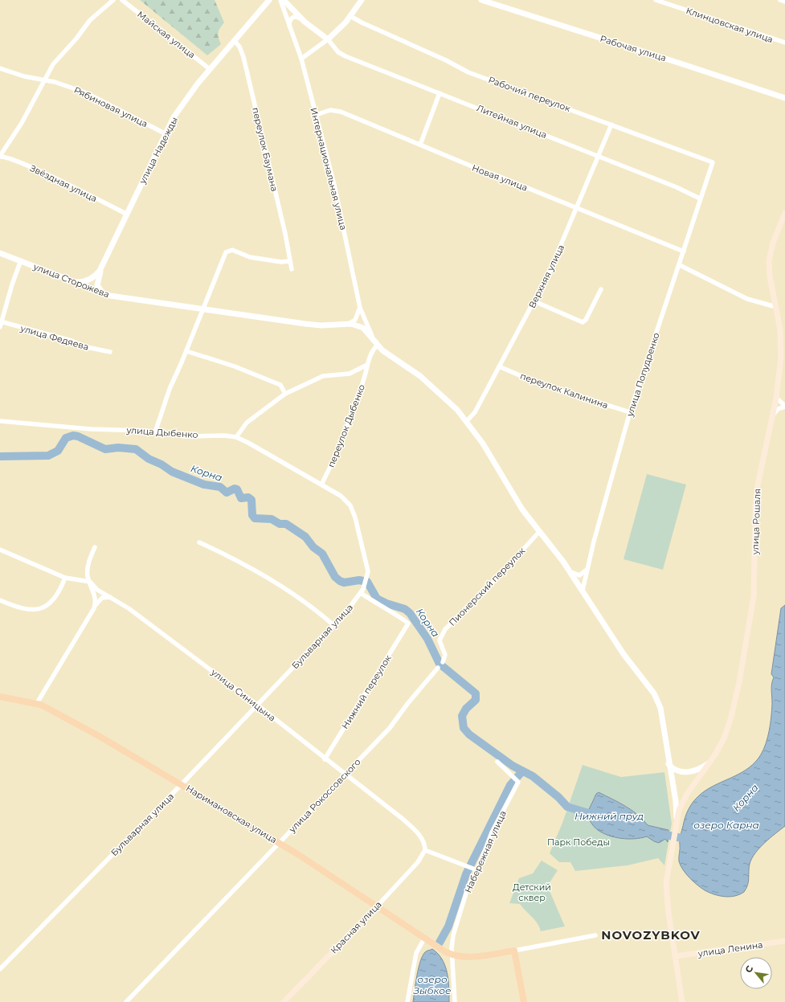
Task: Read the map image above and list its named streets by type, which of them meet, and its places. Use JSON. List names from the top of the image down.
{
  "streets": {
    "main road": [
      "улица Рошаля",
      "Наримановская улица",
      "Красная улица",
      "улица Ленина"
    ],
    "street": [
      "Клинцовская улица",
      "Майская улица",
      "Рабочая улица",
      "Рабочий переулок",
      "Рябиновая улица",
      "Литейная улица",
      "переулок Баумана",
      "улица Надежды",
      "Интернациональная улица",
      "Новая улица",
      "Звёздная улица",
      "Верхняя улица",
      "улица Сторожева",
      "улица Федяева",
      "улица Попудренко",
      "переулок Калинина",
      "переулок Дыбенко",
      "улица Дыбенко",
      "Пионерский переулок",
      "Бульварная улица",
      "Нижний переулок",
      "улица Синицына",
      "улица Рокоссовского",
      "Набережная улица"
    ]
  },
  "crossings": [
    ["Майская улица", "улица Надежды"],
    ["Рабочий переулок", "Верхняя улица"],
    ["Рабочий переулок", "улица Попудренко"],
    ["Рябиновая улица", "улица Надежды"],
    ["Литейная улица", "Верхняя улица"],
    ["Литейная улица", "улица Попудренко"],
    ["переулок Баумана", "улица Надежды"],
    ["улица Надежды", "Звёздная улица"],
    ["улица Надежды", "улица Сторожева"],
    ["Интернациональная улица", "Новая улица"],
    ["Интернациональная улица", "Верхняя улица"],
    ["Интернациональная улица", "улица Сторожева"],
    ["Интернациональная улица", "улица Попудренко"],
    ["Интернациональная улица", "переулок Дыбенко"],
    ["Интернациональная улица", "улица Рошаля"],
    ["Интернациональная улица", "Пионерский переулок"],
    ["Новая улица", "Верхняя улица"],
    ["Новая улица", "улица Попудренко"],
    ["Верхняя улица", "переулок Калинина"],
    ["улица Попудренко", "переулок Калинина"],
    ["переулок Дыбенко", "улица Дыбенко"],
    ["улица Дыбенко", "Бульварная улица"],
    ["улица Рошаля", "улица Ленина"],
    ["Бульварная улица", "Нижний переулок"],
    ["Бульварная улица", "улица Синицына"],
    ["Бульварная улица", "Наримановская улица"],
    ["Нижний переулок", "улица Синицына"],
    ["улица Синицына", "улица Рокоссовского"],
    ["улица Синицына", "Красная улица"],
    ["улица Рокоссовского", "Наримановская улица"],
    ["Наримановская улица", "Набережная улица"],
    ["Наримановская улица", "Красная улица"]
  ],
  "districts": ["NOVOZYBKOV"],
  "water": [
    "Корна",
    "Нижний пруд",
    "озеро Карна",
    "озеро Зыбкое"
  ],
  "parks": ["Парк Победы", "Детский сквер"],
  "north": "top left"
}
